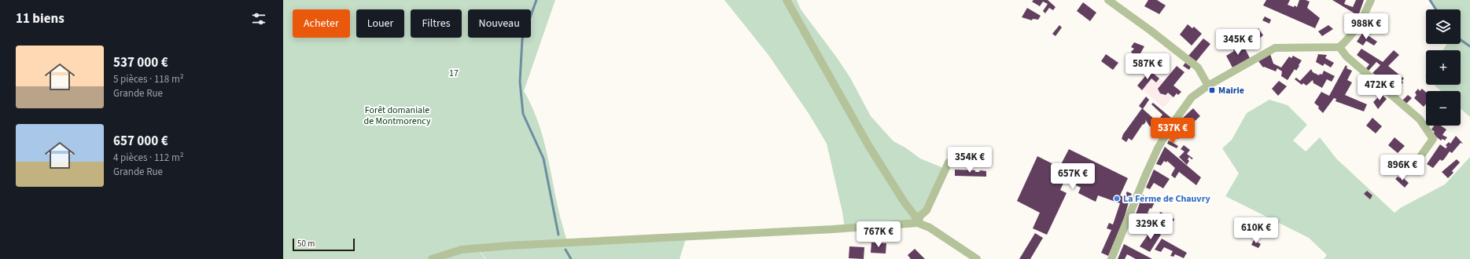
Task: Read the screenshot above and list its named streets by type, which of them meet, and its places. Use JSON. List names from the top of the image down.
{
  "parks": ["17", "Forêt domaniale de Montmorency"],
  "places": {
    "transit": ["Mairie"],
    "other": ["La Ferme de Chauvry"]
  },
  "scale_bar": "50 m",
  "page": {
    "heading": "11 biens",
    "map_buttons": ["+", "−"],
    "chip": [
      "Acheter",
      "Louer",
      "Filtres",
      "Nouveau"
    ],
    "price": [
      "988K €",
      "345K €",
      "587K €",
      "472K €",
      "537K €",
      "354K €",
      "896K €",
      "657K €",
      "329K €",
      "610K €",
      "767K €"
    ],
    "list": [
      {
        "name": "537 000 €",
        "note": "5 pièces · 118 m² · Grande Rue"
      },
      {
        "name": "657 000 €",
        "note": "4 pièces · 112 m² · Grande Rue"
      }
    ],
    "scale": "50 m"
  }
}
